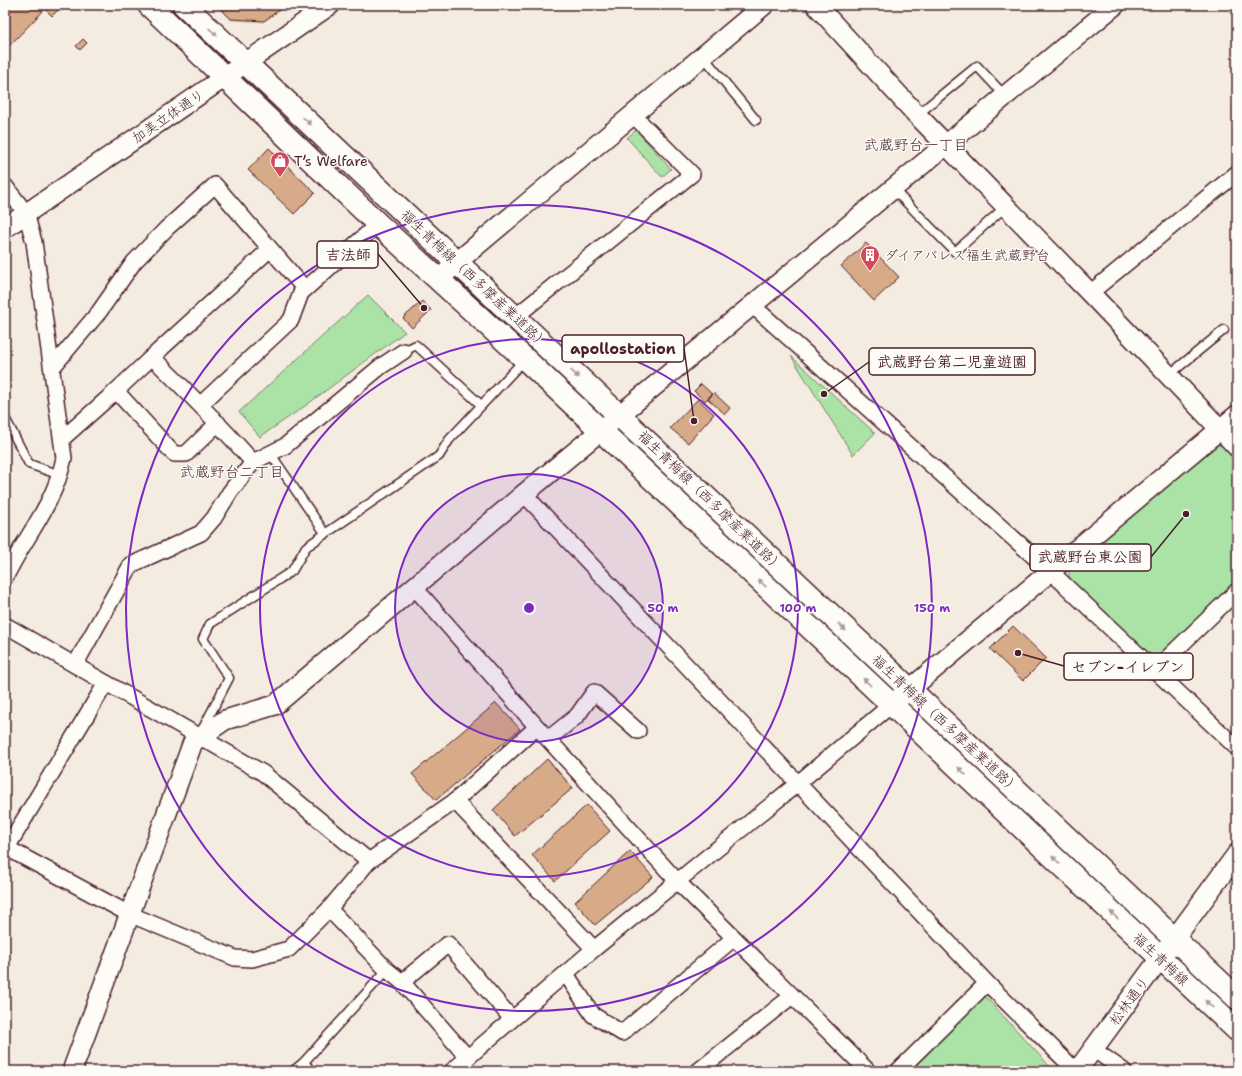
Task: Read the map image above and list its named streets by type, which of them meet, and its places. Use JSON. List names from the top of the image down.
{
  "streets": {
    "main road": ["福生青梅線（西多摩産業道路）", "福生青梅線"],
    "street": ["加美立体通り", "松林通り"]
  },
  "crossings": [
    ["加美立体通り", "福生青梅線（西多摩産業道路）"],
    ["福生青梅線（西多摩産業道路）", "福生青梅線"],
    ["福生青梅線（西多摩産業道路）", "松林通り"],
    ["福生青梅線", "松林通り"]
  ],
  "one_way": ["福生青梅線"],
  "districts": ["武蔵野台一丁目", "武蔵野台二丁目"],
  "places": {
    "shop": ["T’s Welfare"],
    "building": ["ダイアパレス福生武蔵野台"],
    "other": [
      "吉法師",
      "武蔵野台第二児童遊園",
      "apollostation",
      "武蔵野台東公園",
      "セブン-イレブン"
    ]
  },
  "rings": ["50 m", "100 m", "150 m"]
}
